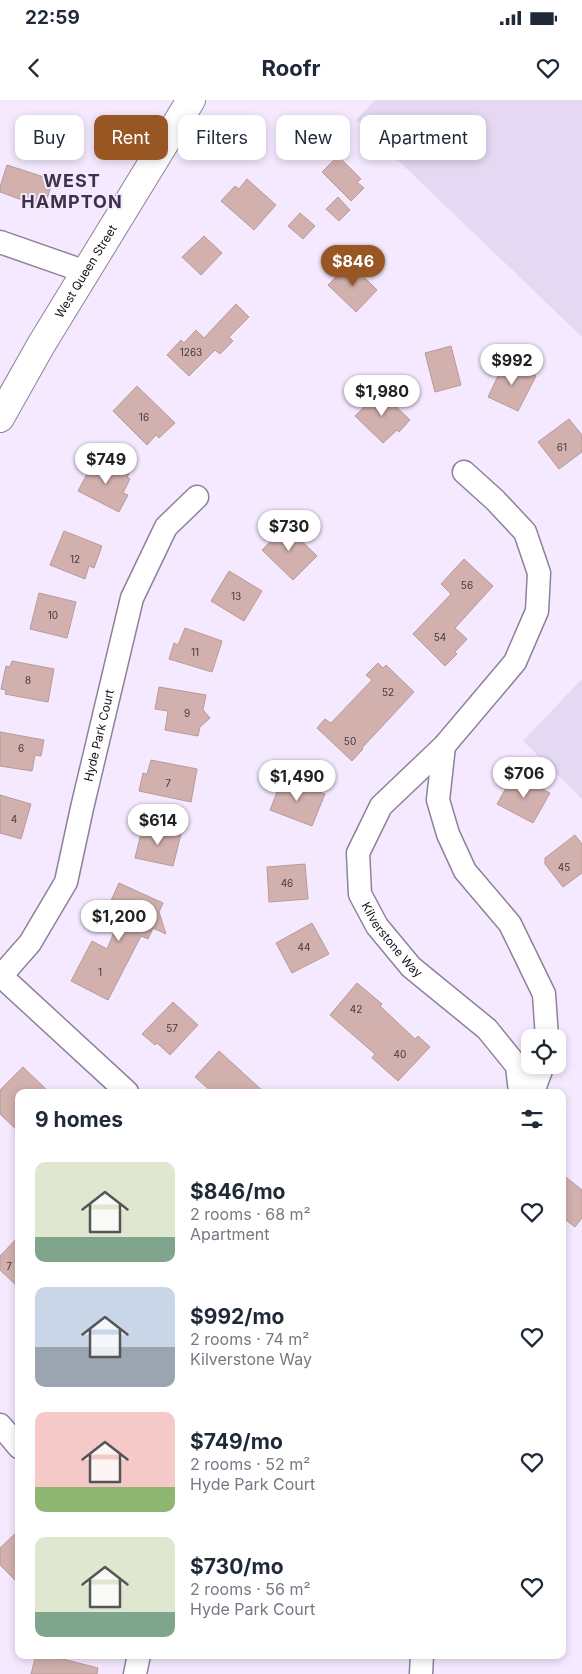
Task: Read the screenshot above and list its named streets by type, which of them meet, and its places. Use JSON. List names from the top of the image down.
{
  "streets": {
    "main road": ["West Queen Street"],
    "street": ["Hyde Park Court", "Kilverstone Way"]
  },
  "districts": ["WEST HAMPTON"],
  "house_numbers": [
    "1263",
    "16",
    "61",
    "12",
    "56",
    "13",
    "10",
    "54",
    "11",
    "8",
    "52",
    "9",
    "50",
    "6",
    "7",
    "4",
    "45",
    "46",
    "44",
    "1",
    "42",
    "57",
    "40",
    "7"
  ],
  "page": {
    "status": "22:59",
    "header": "Roofr",
    "chip": [
      "Buy",
      "Rent",
      "Filters",
      "New",
      "Apartment"
    ],
    "price": [
      "$846",
      "$992",
      "$1,980",
      "$749",
      "$730",
      "$706",
      "$1,490",
      "$614",
      "$1,200"
    ],
    "heading": "9 homes",
    "list": [
      {
        "name": "$846/mo",
        "note": "2 rooms · 68 m² · Apartment"
      },
      {
        "name": "$992/mo",
        "note": "2 rooms · 74 m² · Kilverstone Way"
      },
      {
        "name": "$749/mo",
        "note": "2 rooms · 52 m² · Hyde Park Court"
      },
      {
        "name": "$730/mo",
        "note": "2 rooms · 56 m² · Hyde Park Court"
      }
    ]
  }
}
